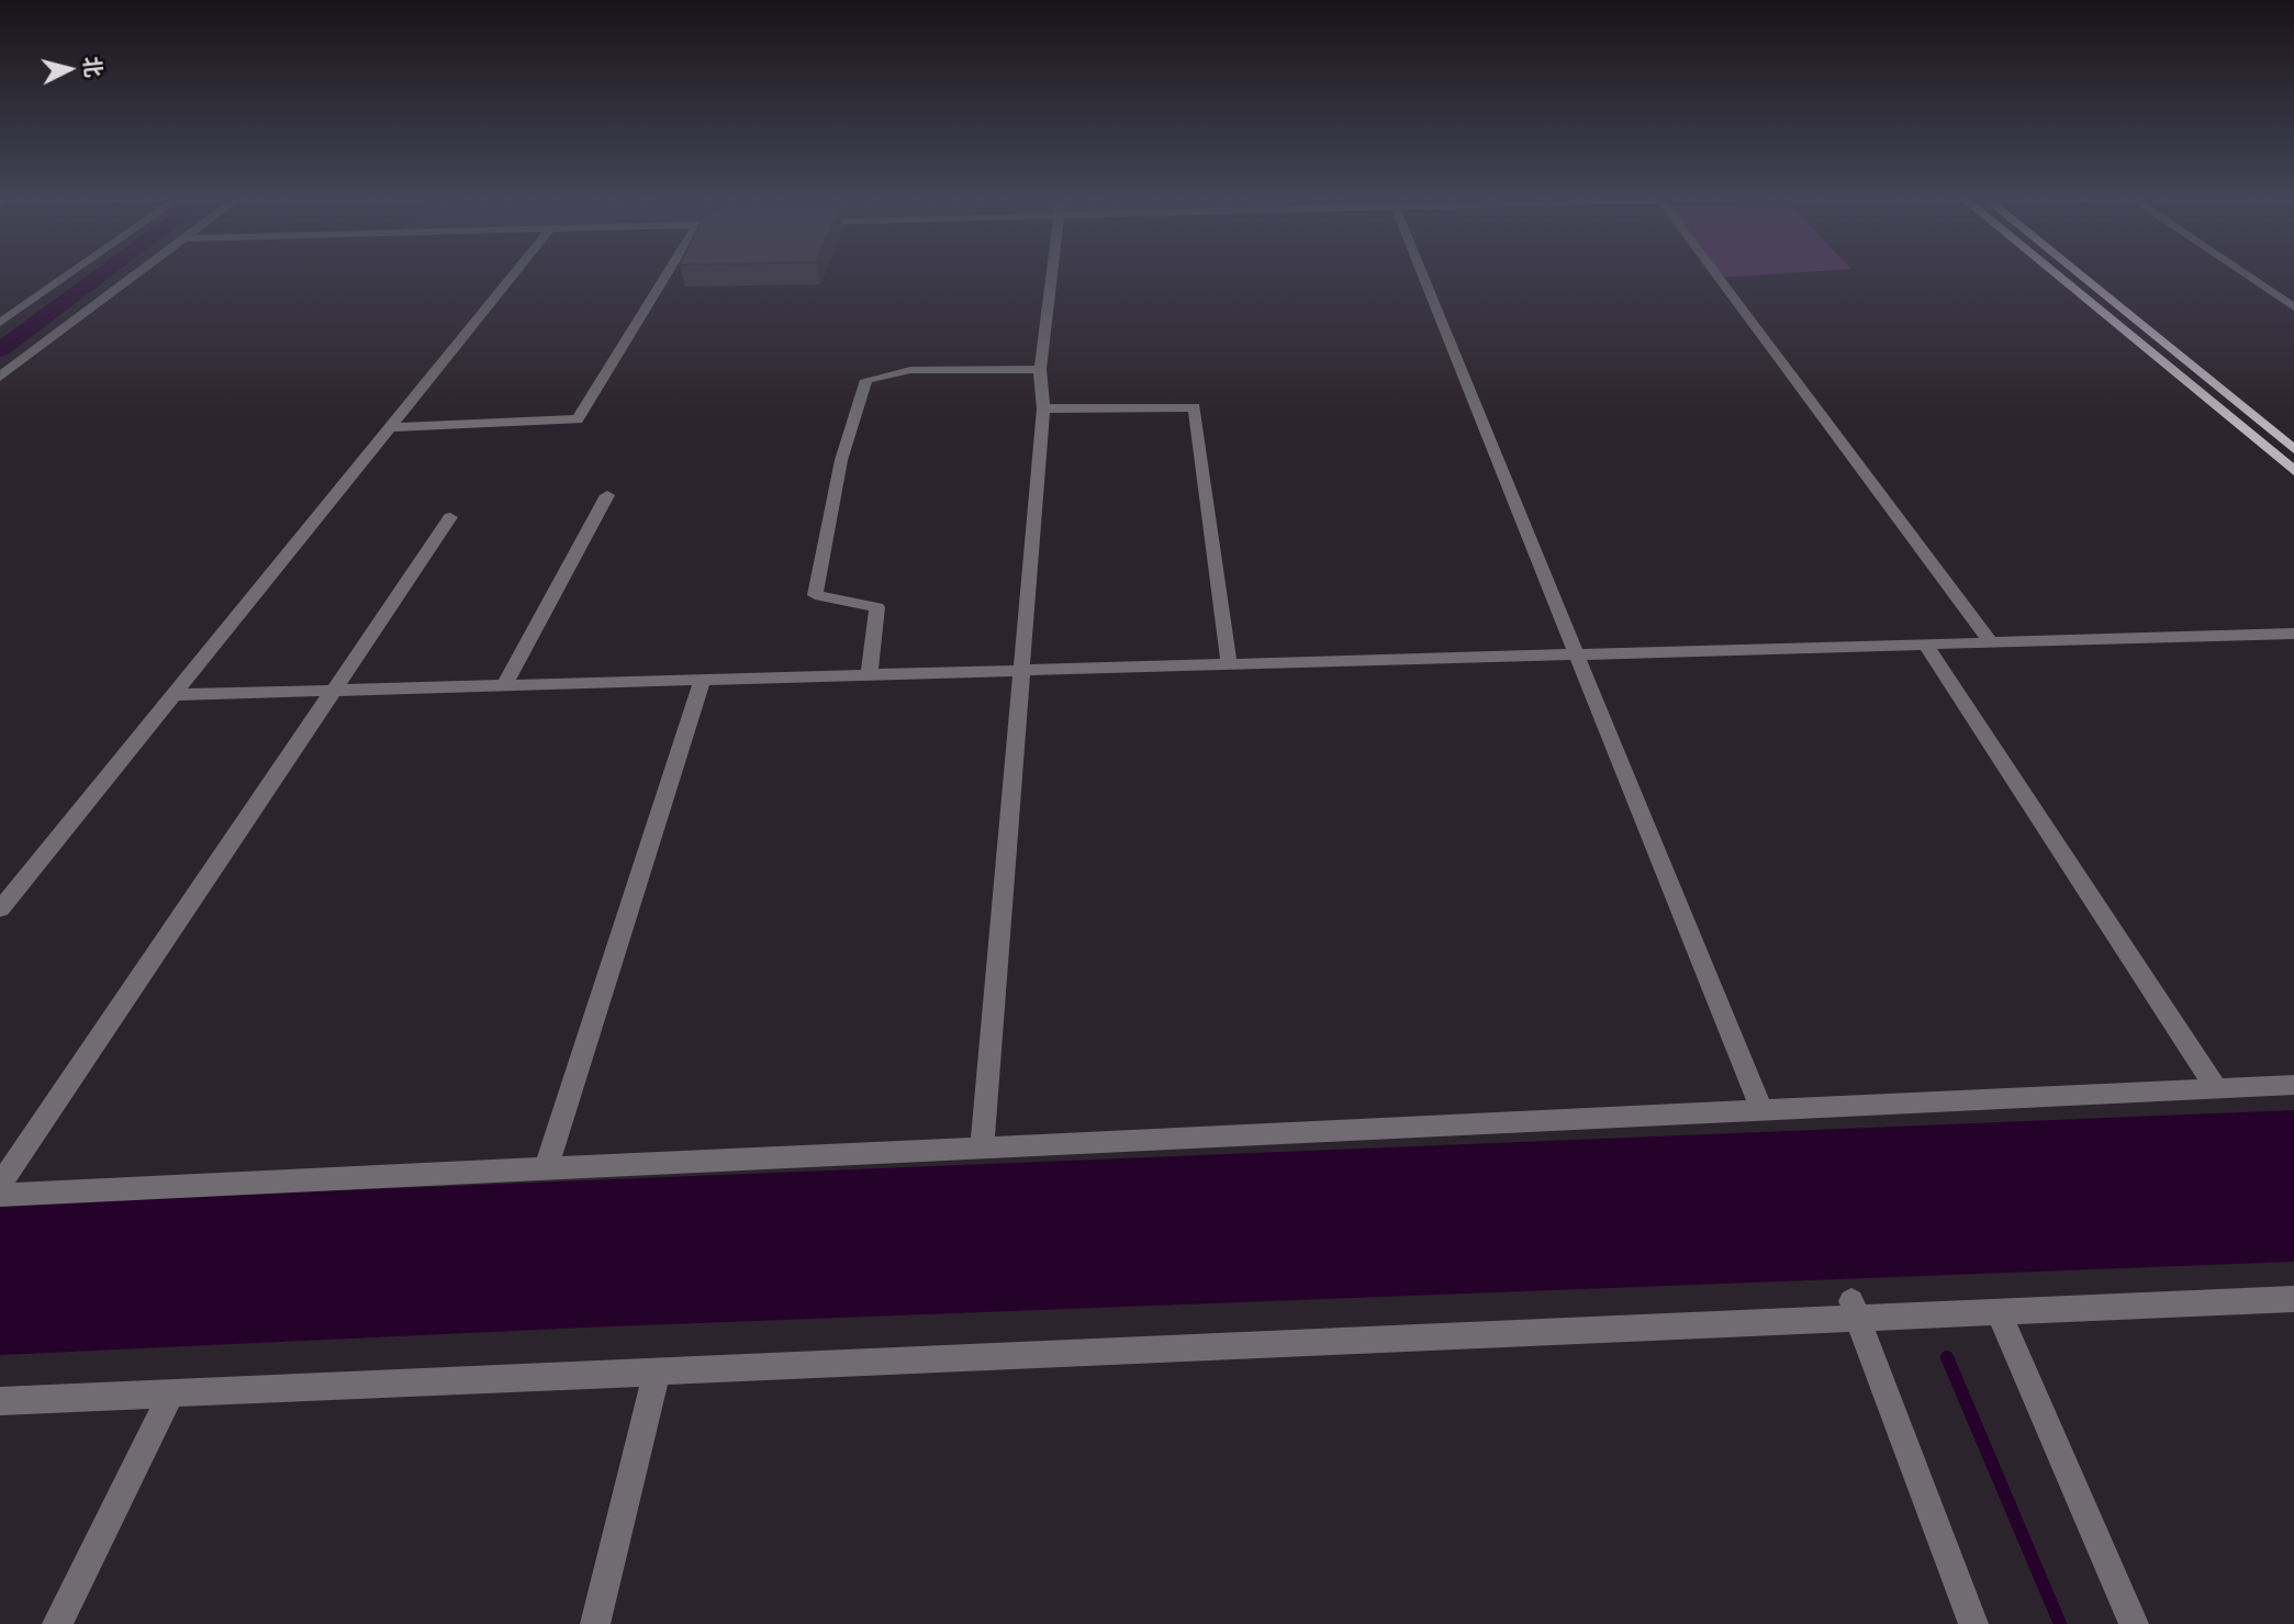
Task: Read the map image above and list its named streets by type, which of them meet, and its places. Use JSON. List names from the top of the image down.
{
  "north": "right"
}
